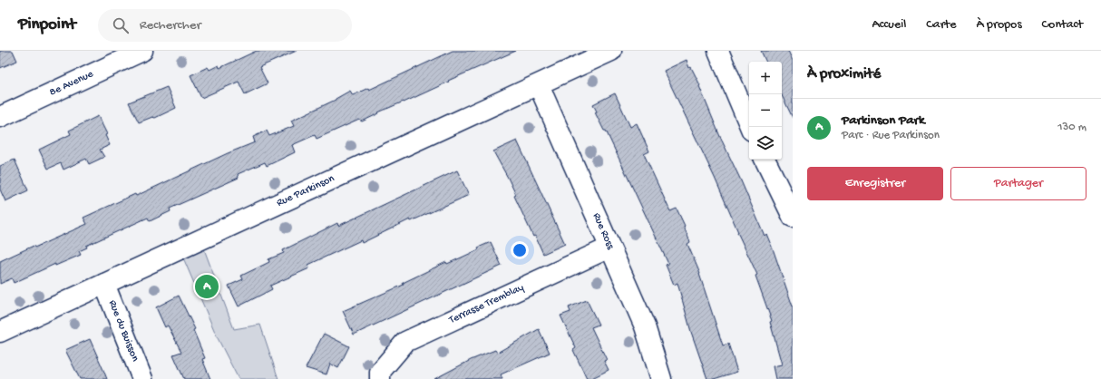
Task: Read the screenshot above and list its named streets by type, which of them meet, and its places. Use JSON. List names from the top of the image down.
{
  "streets": {
    "street": [
      "8e Avenue",
      "Rue Parkinson",
      "Rue Ross",
      "Terrasse Tremblay",
      "Rue du Buisson"
    ]
  },
  "crossings": [
    ["Rue Parkinson", "Rue Ross"],
    ["Rue Parkinson", "Rue du Buisson"],
    ["Rue Ross", "Terrasse Tremblay"]
  ],
  "page": {
    "header": "Pinpoint",
    "search": "Rechercher",
    "nav": [
      "Accueil",
      "Carte",
      "À propos",
      "Contact"
    ],
    "heading": "À proximité",
    "map_buttons": ["+", "−"],
    "list": [
      {
        "mark": "A",
        "name": "Parkinson Park",
        "note": "Parc · Rue Parkinson",
        "value": "130 m"
      }
    ],
    "buttons": ["Enregistrer", "Partager"],
    "pins": "A"
  }
}
